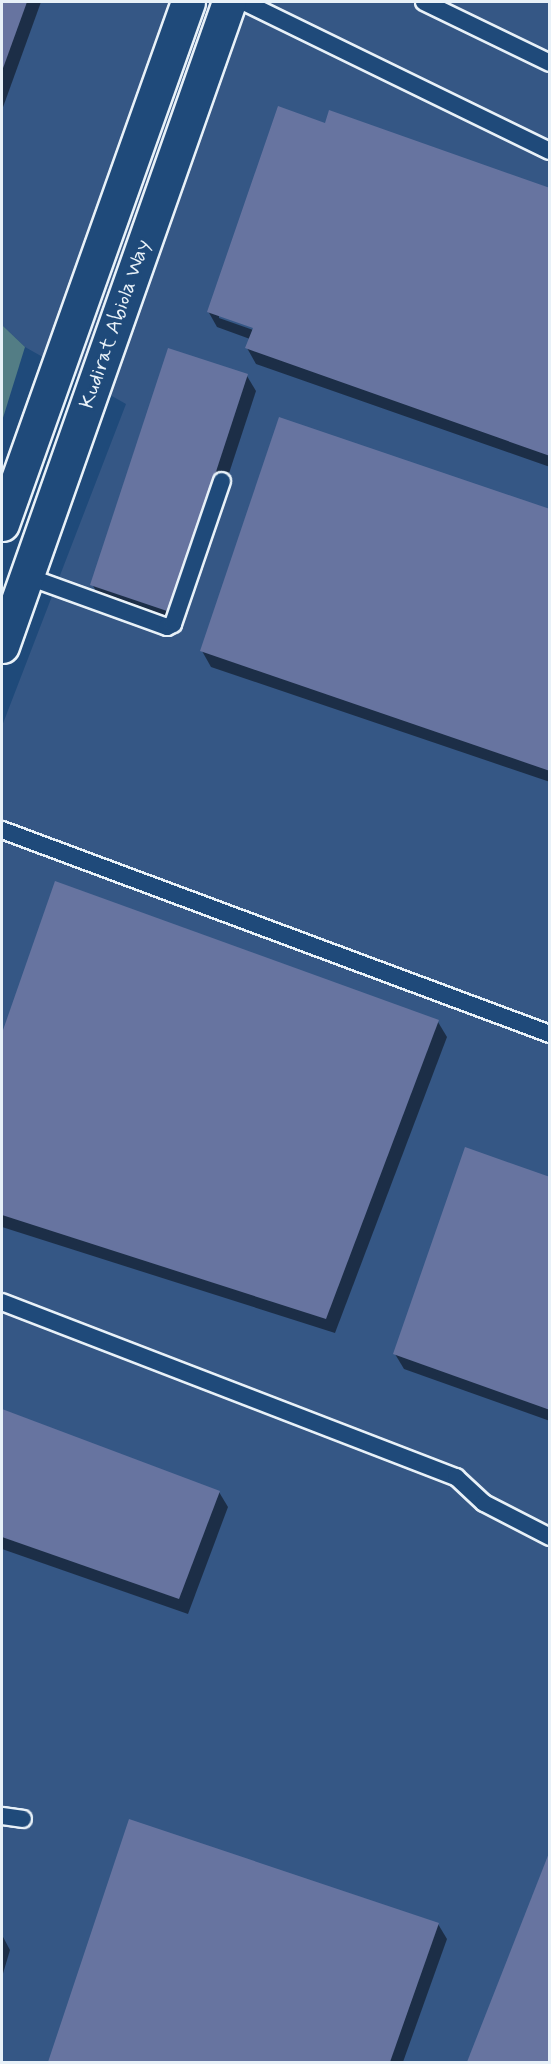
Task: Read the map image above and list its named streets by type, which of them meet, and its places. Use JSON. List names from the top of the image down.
{
  "streets": {
    "main road": ["Kudirat Abiola Way"]
  }
}
